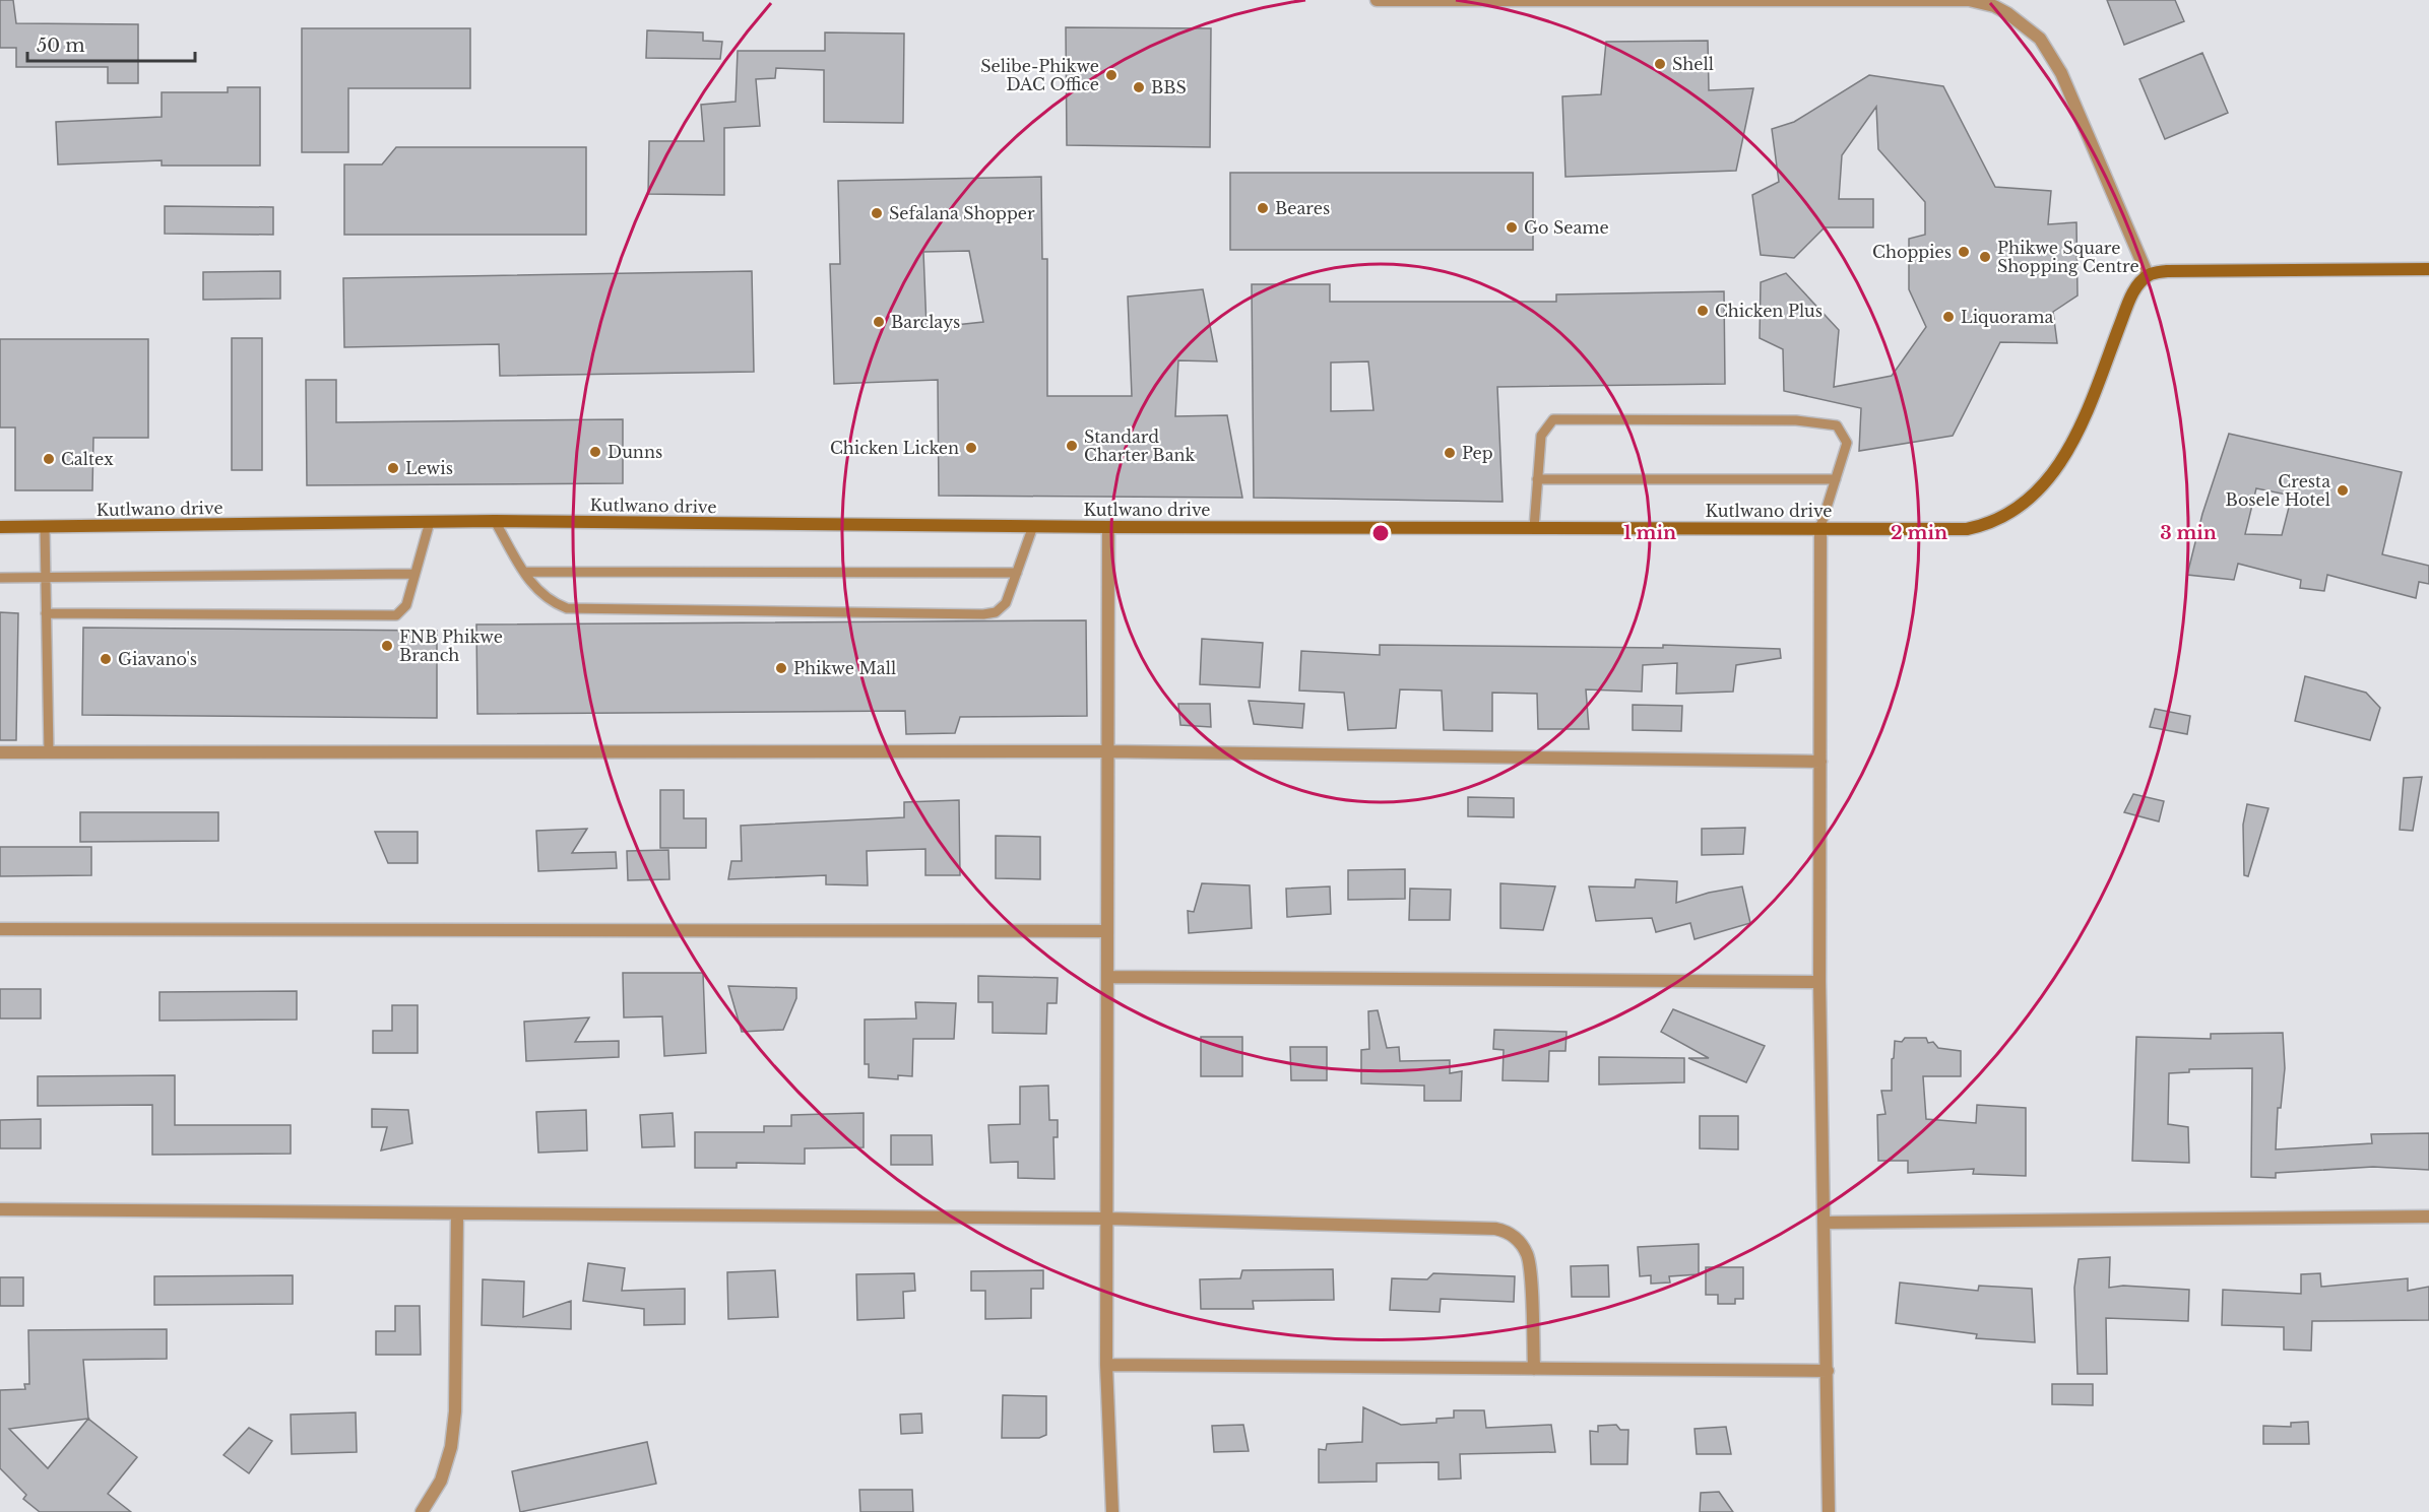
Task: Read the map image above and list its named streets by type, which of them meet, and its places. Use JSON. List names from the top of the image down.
{
  "streets": {
    "street": ["Kutlwano drive"]
  },
  "places": [
    "Shell",
    "Selibe-Phikwe DAC Office",
    "BBS",
    "Beares",
    "Sefalana Shopper",
    "Go Seame",
    "Choppies",
    "Phikwe Square Shopping Centre",
    "Chicken Plus",
    "Liquorama",
    "Barclays",
    "Standard Charter Bank",
    "Chicken Licken",
    "Dunns",
    "Pep",
    "Caltex",
    "Lewis",
    "Cresta Bosele Hotel",
    "FNB Phikwe Branch",
    "Giavano's",
    "Phikwe Mall"
  ],
  "scale_bar": "50 m",
  "rings": ["1 min", "2 min", "3 min"]
}
